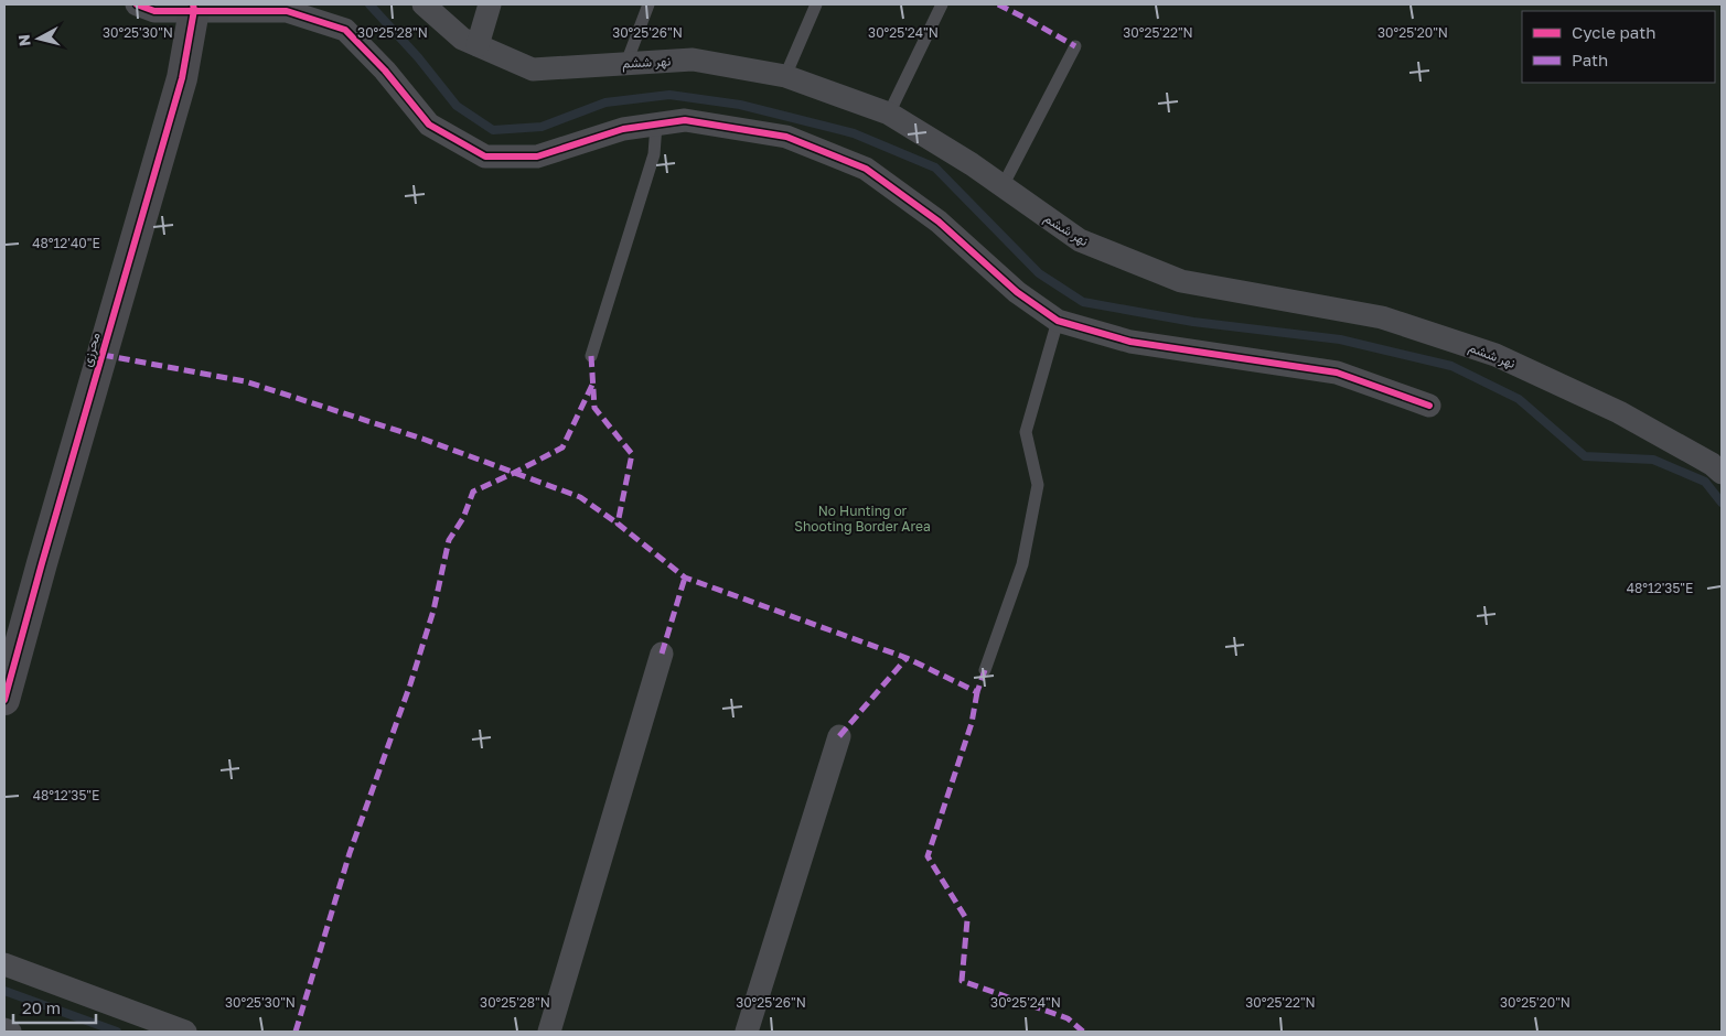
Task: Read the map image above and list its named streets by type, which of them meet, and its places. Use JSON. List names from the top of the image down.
{
  "streets": {
    "street": ["نهر ششم", "محرزی"]
  },
  "parks": ["No Hunting or Shooting Border Area"],
  "legend": ["Cycle path", "Path"],
  "scale_bar": "20 m",
  "north": "left",
  "coordinates": [
    "30°25'30\"N",
    "30°25'28\"N",
    "30°25'26\"N",
    "30°25'24\"N",
    "30°25'22\"N",
    "30°25'20\"N",
    "48°12'40\"E",
    "48°12'35\"E"
  ]
}
